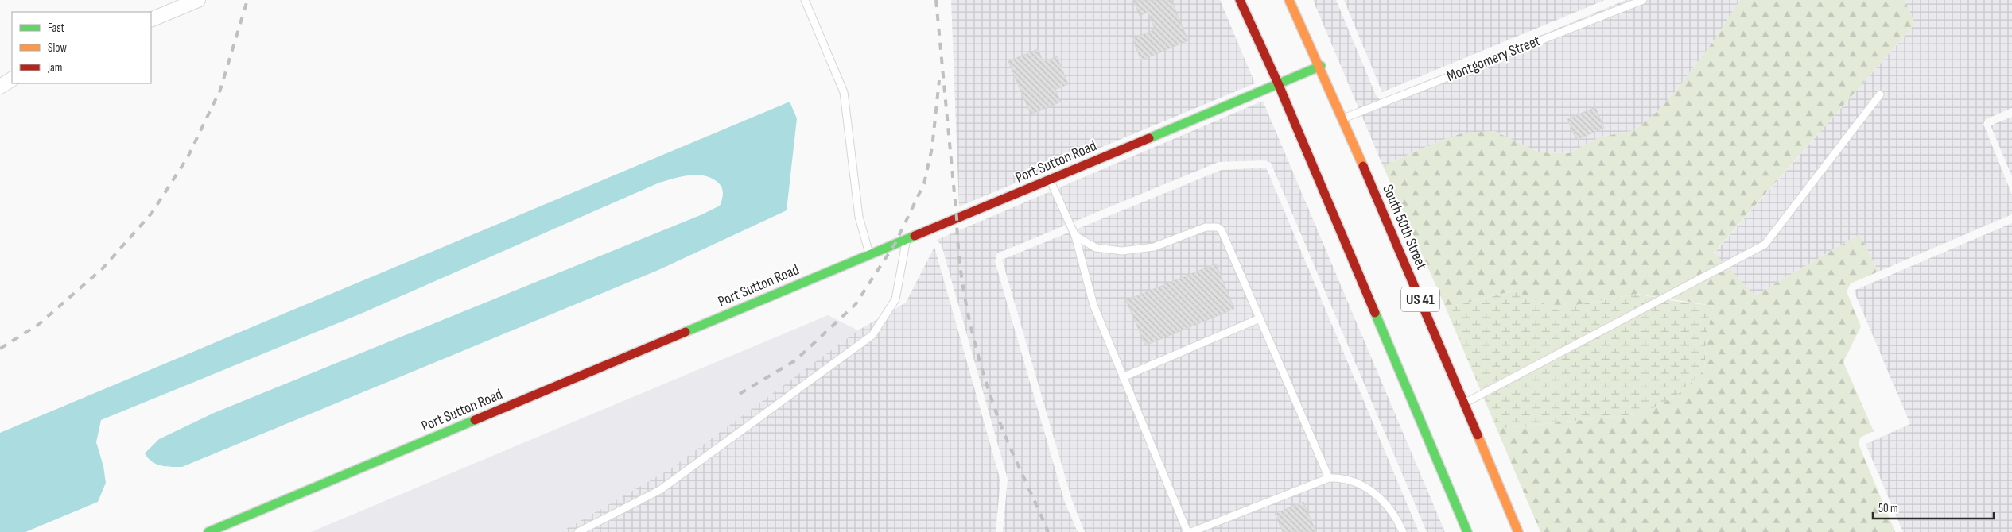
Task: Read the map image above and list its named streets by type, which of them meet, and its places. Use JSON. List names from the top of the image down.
{
  "streets": {
    "street": ["Port Sutton Road", "South 50th Street", "US 41"],
    "lane": ["Montgomery Street"]
  },
  "crossings": [
    ["Montgomery Street", "South 50th Street"],
    ["Port Sutton Road", "South 50th Street"]
  ],
  "legend": ["Fast", "Slow", "Jam"],
  "scale_bar": "50 m"
}
